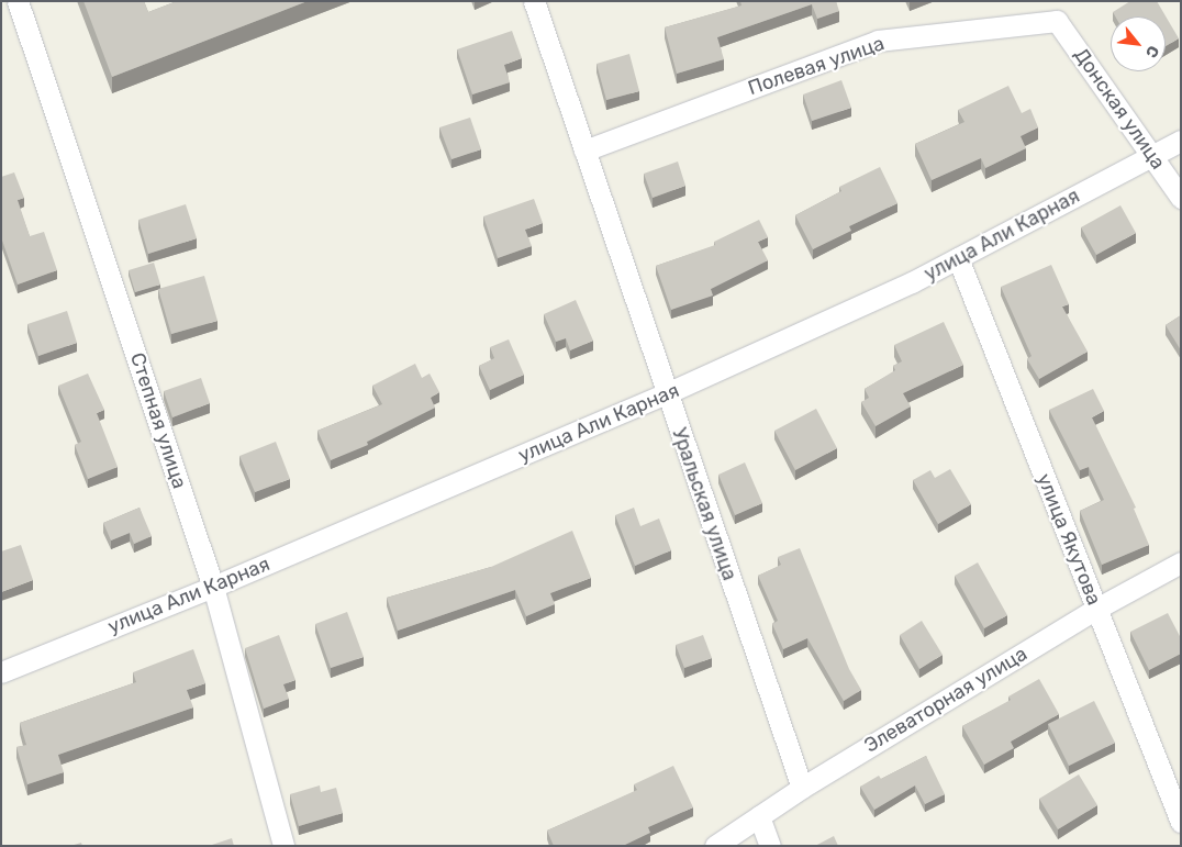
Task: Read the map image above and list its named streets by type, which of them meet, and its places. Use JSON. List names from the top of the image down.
{
  "streets": {
    "street": [
      "Полевая улица",
      "Донская улица",
      "улица Али Карная",
      "Степная улица",
      "Уральская улица",
      "улица Якутова",
      "Элеваторная улица"
    ]
  },
  "crossings": [
    ["Полевая улица", "Донская улица"],
    ["Полевая улица", "Уральская улица"],
    ["Донская улица", "улица Али Карная"],
    ["улица Али Карная", "Степная улица"],
    ["улица Али Карная", "Уральская улица"],
    ["улица Али Карная", "улица Якутова"],
    ["Уральская улица", "Элеваторная улица"],
    ["улица Якутова", "Элеваторная улица"]
  ],
  "north": "bottom right"
}
